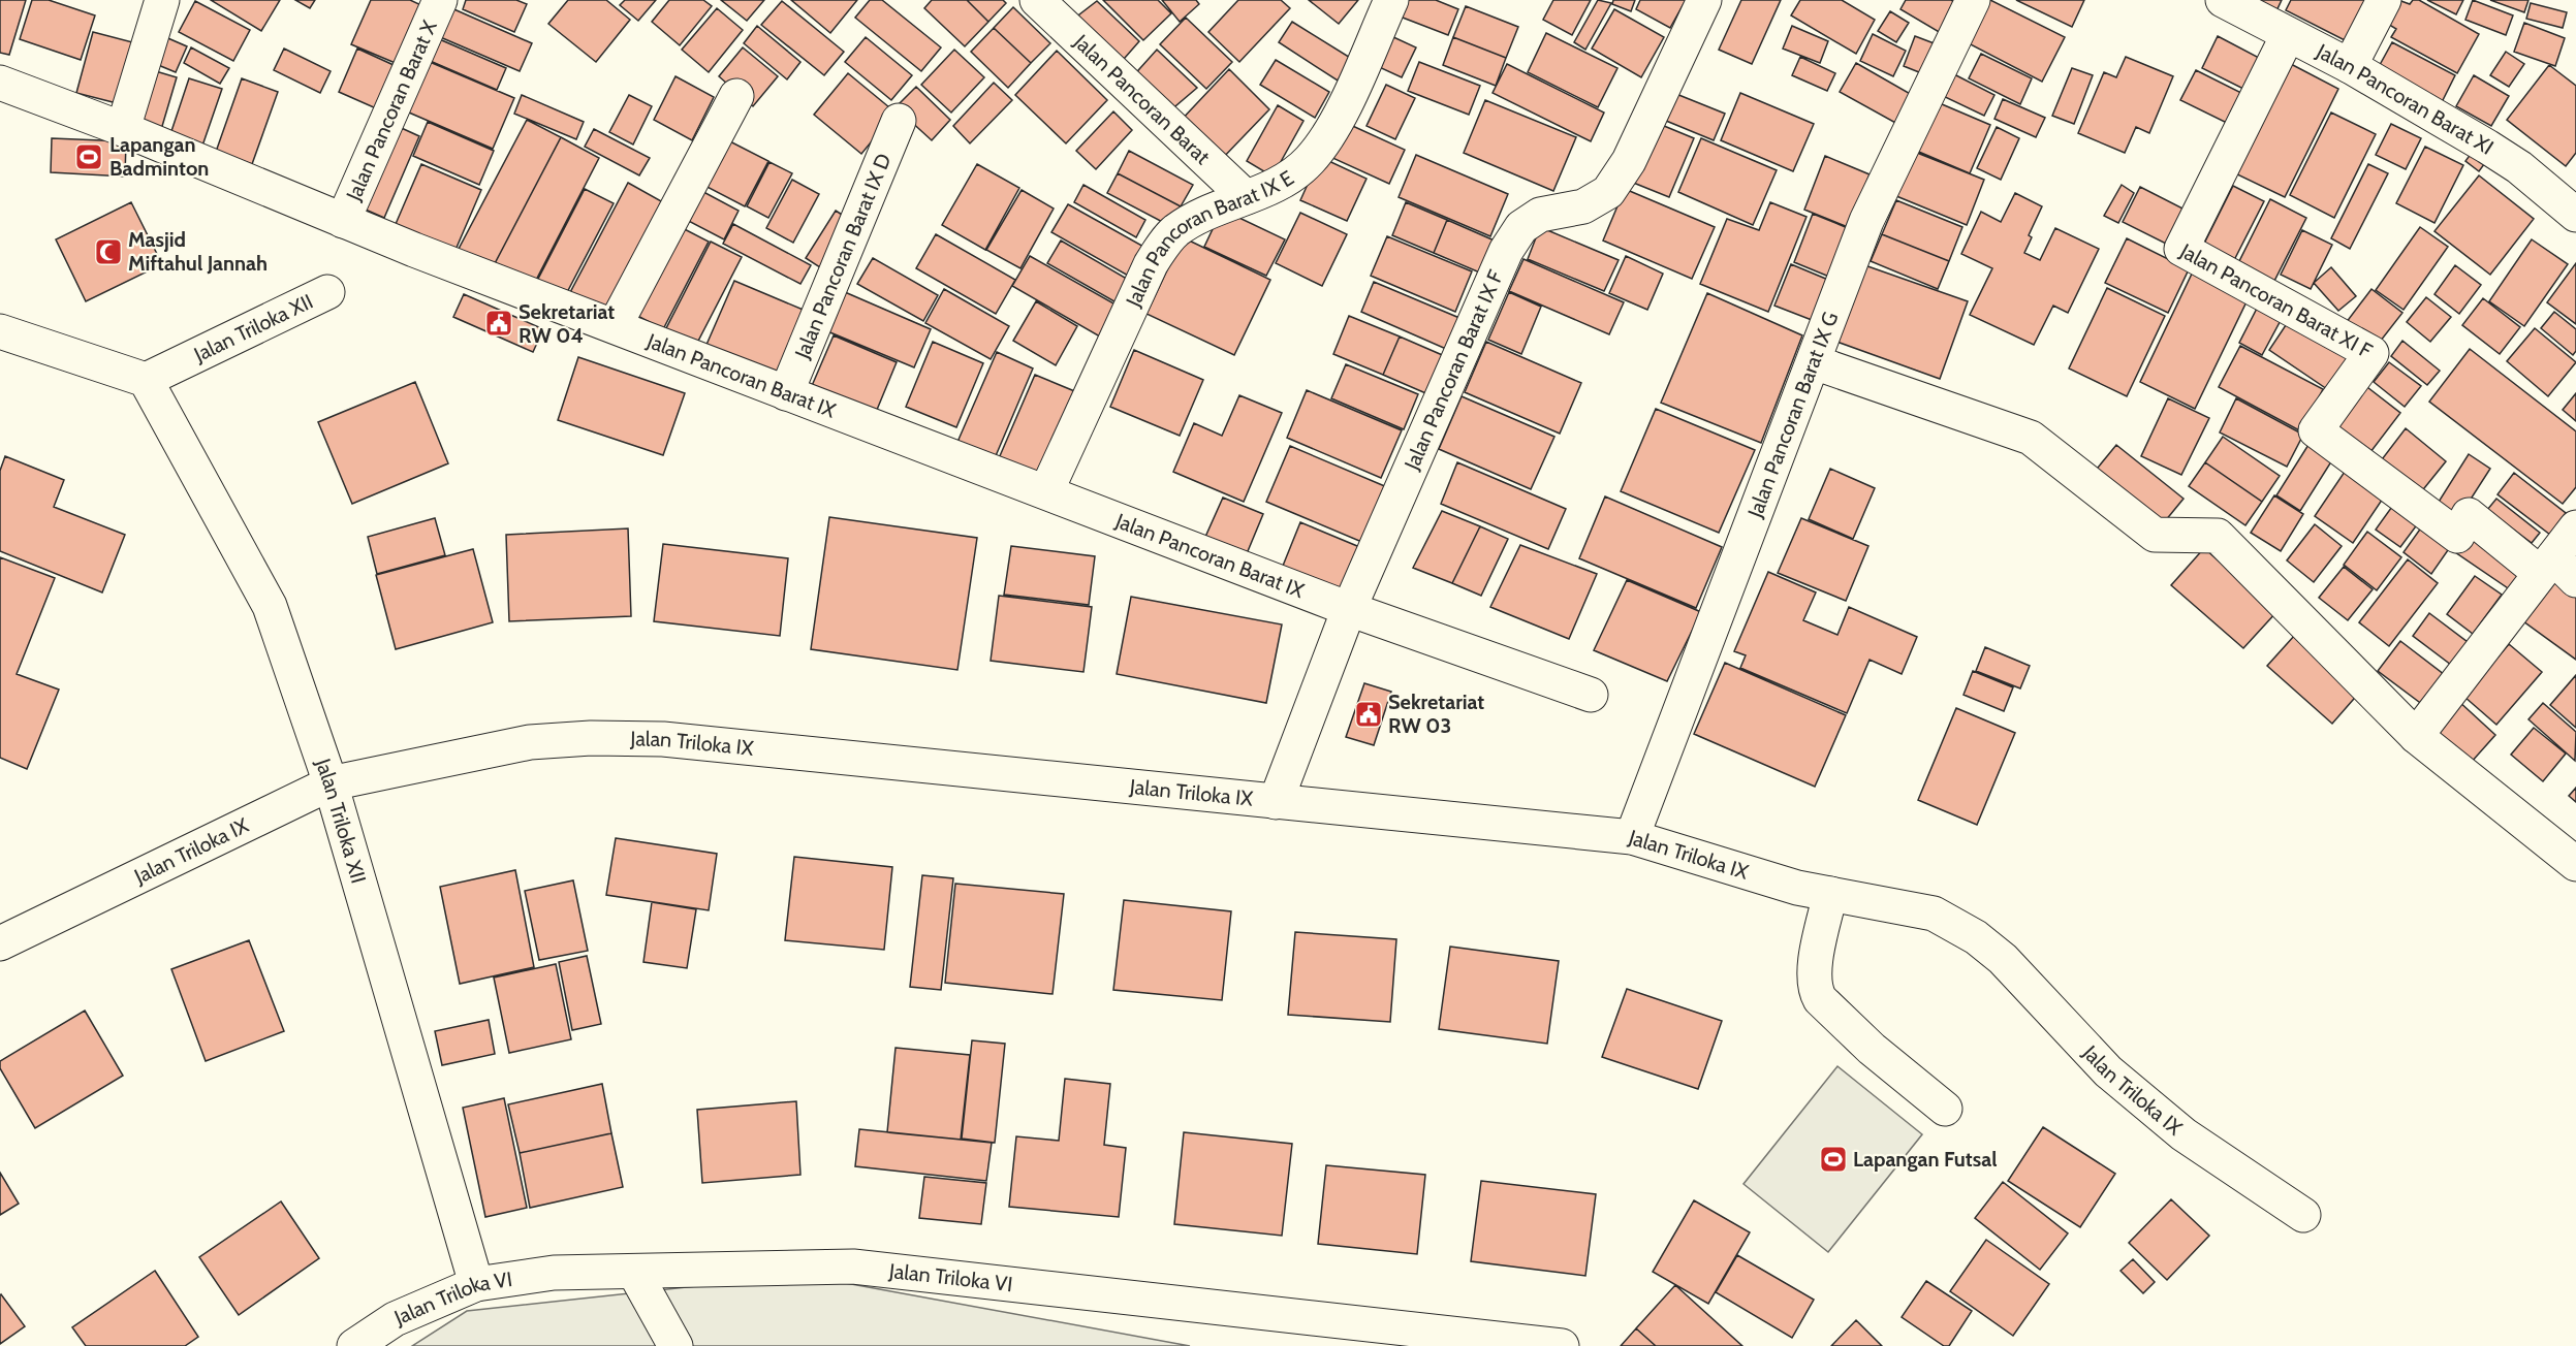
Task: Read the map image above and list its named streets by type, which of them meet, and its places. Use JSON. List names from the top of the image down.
{
  "streets": {
    "street": [
      "Jalan Pancoran Barat",
      "Jalan Pancoran Barat XI",
      "Jalan Pancoran Barat X",
      "Jalan Pancoran Barat IX E",
      "Jalan Pancoran Barat IX D",
      "Jalan Pancoran Barat XI F",
      "Jalan Triloka XII",
      "Jalan Pancoran Barat IX F",
      "Jalan Pancoran Barat IX",
      "Jalan Pancoran Barat IX G",
      "Jalan Triloka IX",
      "Jalan Triloka VI"
    ]
  },
  "crossings": [
    ["Jalan Pancoran Barat", "Jalan Pancoran Barat IX E"],
    ["Jalan Pancoran Barat XI", "Jalan Pancoran Barat XI F"],
    ["Jalan Pancoran Barat X", "Jalan Pancoran Barat IX"],
    ["Jalan Pancoran Barat IX E", "Jalan Pancoran Barat IX"],
    ["Jalan Pancoran Barat IX D", "Jalan Pancoran Barat IX"],
    ["Jalan Triloka XII", "Jalan Triloka IX"],
    ["Jalan Triloka XII", "Jalan Triloka VI"],
    ["Jalan Pancoran Barat IX F", "Jalan Pancoran Barat IX"],
    ["Jalan Pancoran Barat IX F", "Jalan Triloka IX"],
    ["Jalan Pancoran Barat IX G", "Jalan Triloka IX"]
  ],
  "places": {
    "sports": ["Lapangan Badminton", "Lapangan Futsal"],
    "mosque": ["Masjid Miftahul Jannah"],
    "public building": ["Sekretariat RW 04", "Sekretariat RW 03"]
  }
}
